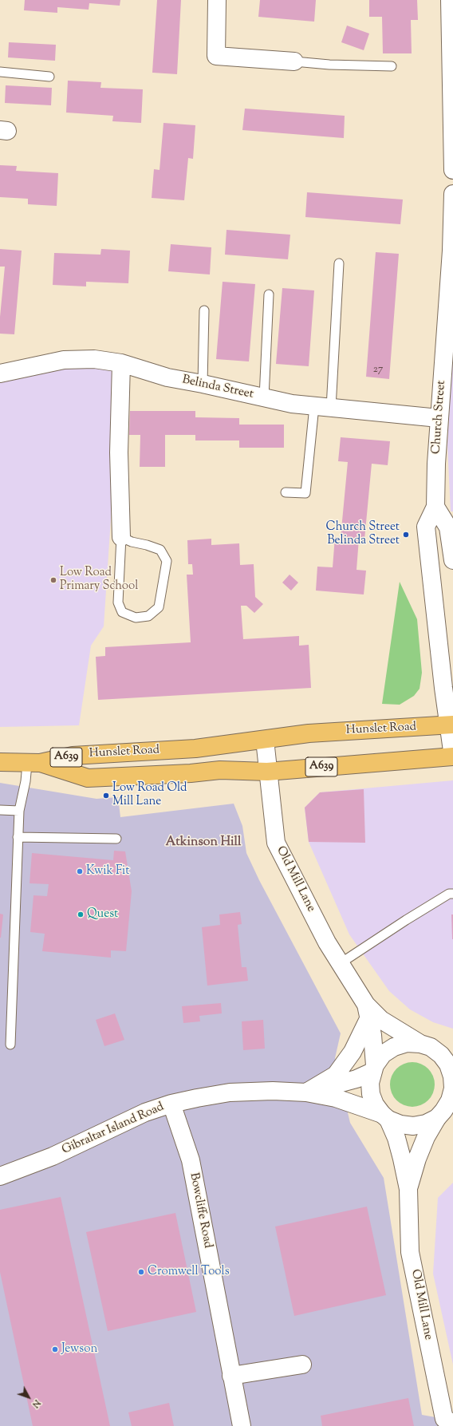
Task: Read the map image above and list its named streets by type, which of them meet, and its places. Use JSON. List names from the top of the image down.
{
  "streets": {
    "main road": ["Hunslet Road", "A639"],
    "street": [
      "Belinda Street",
      "Church Street",
      "Old Mill Lane",
      "Gibraltar Island Road",
      "Bowcliffe Road"
    ]
  },
  "crossings": [
    ["Belinda Street", "Church Street"],
    ["Church Street", "Hunslet Road"],
    ["Hunslet Road", "A639"],
    ["Hunslet Road", "Old Mill Lane"],
    ["Old Mill Lane", "Gibraltar Island Road"],
    ["Gibraltar Island Road", "Bowcliffe Road"]
  ],
  "districts": ["Atkinson Hill"],
  "places": [
    "Church Street Belinda Street",
    "Low Road Primary School",
    "Low Road Old Mill Lane",
    "Kwik Fit",
    "Quest",
    "Cromwell Tools",
    "Jewson"
  ],
  "house_numbers": ["27"],
  "north": "bottom right"
}
